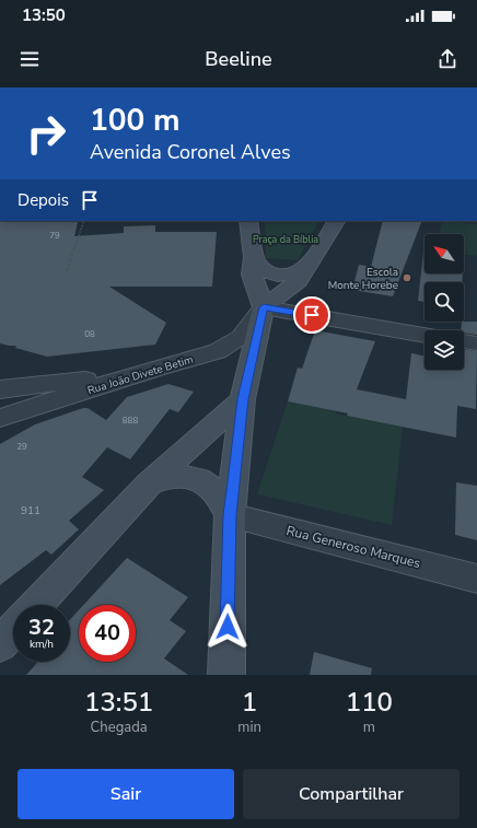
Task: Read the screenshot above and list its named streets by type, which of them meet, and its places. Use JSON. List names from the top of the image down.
{
  "streets": {
    "street": ["Rua João Divete Betim", "Rua Generoso Marques"]
  },
  "parks": ["Praça da Bíblia"],
  "places": ["Escola Monte Horebe"],
  "house_numbers": [
    "79",
    "08",
    "888",
    "29",
    "911"
  ],
  "north": "top left",
  "page": {
    "status": "13:50",
    "header": "Beeline",
    "turn": ["100 m", "Avenida Coronel Alves"],
    "then": "Depois",
    "speed": "32 km/h",
    "limit": "40",
    "eta": [
      "13:51",
      "Chegada",
      "1",
      "min",
      "110",
      "m"
    ],
    "buttons": ["Sair", "Compartilhar"]
  }
}
